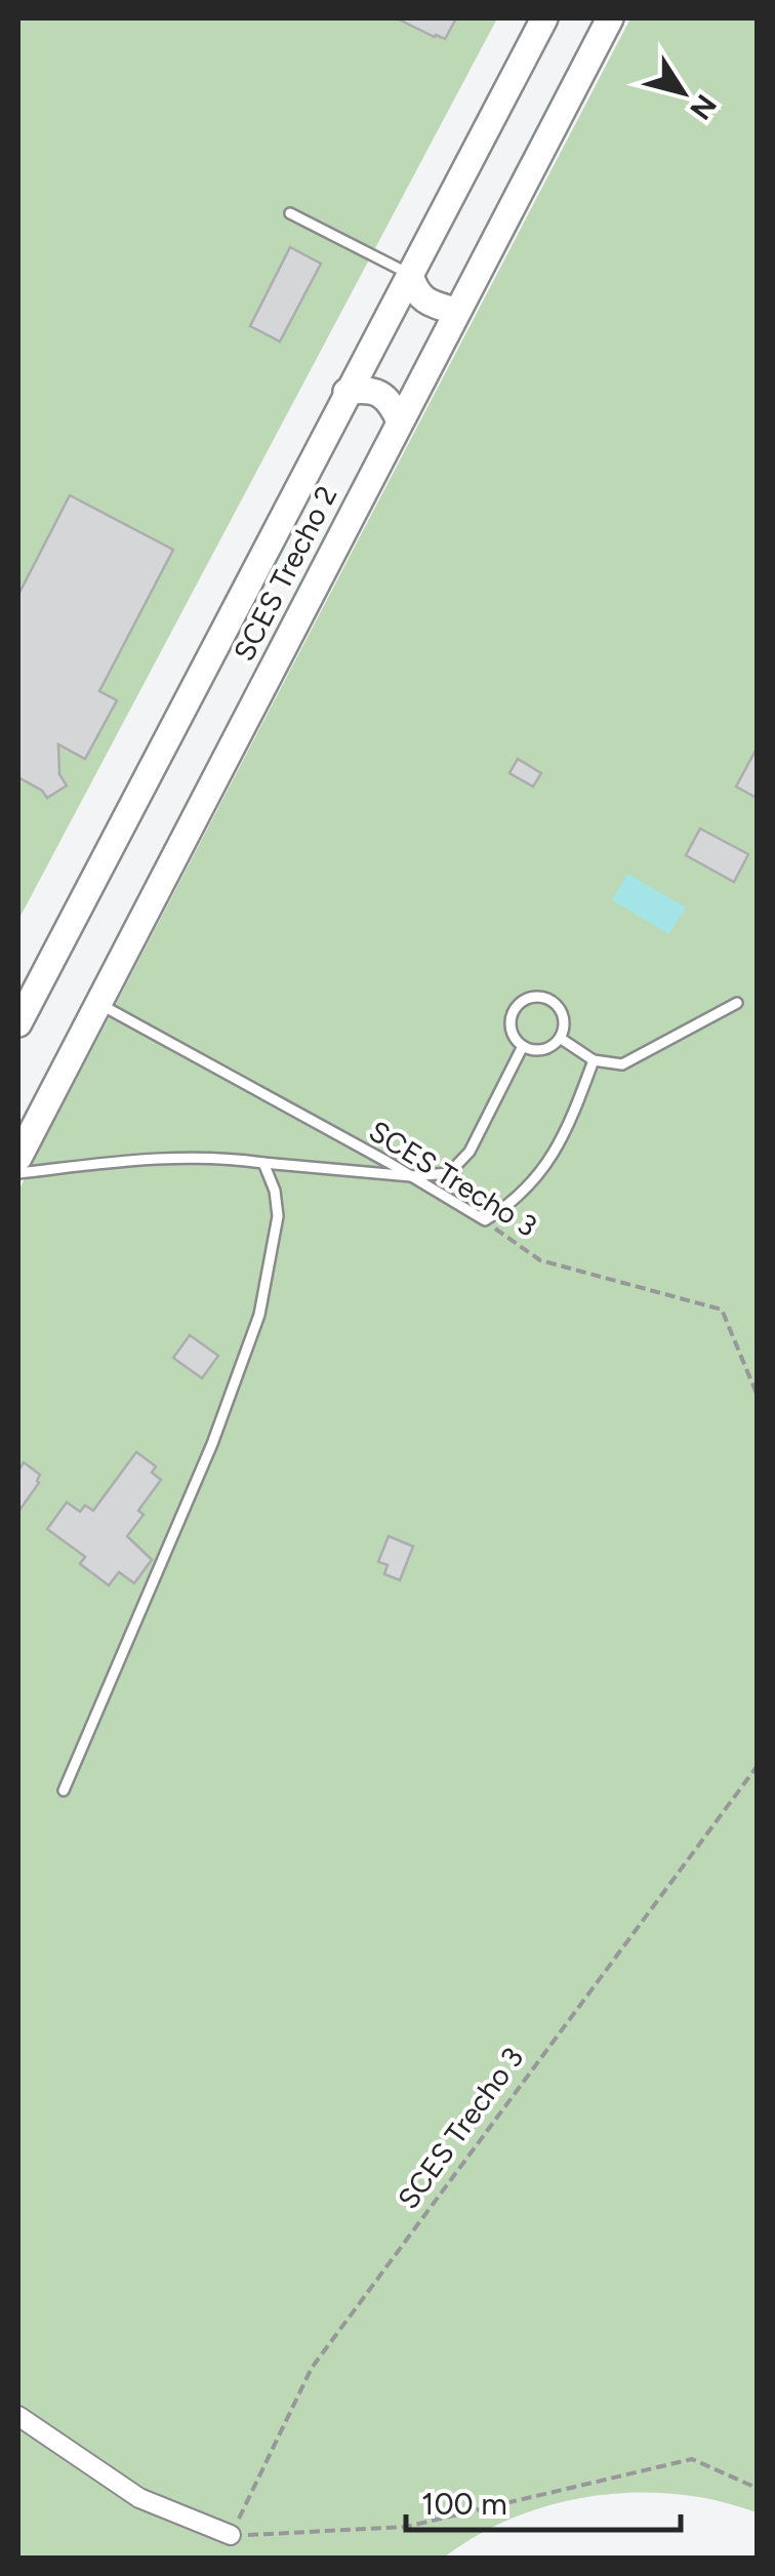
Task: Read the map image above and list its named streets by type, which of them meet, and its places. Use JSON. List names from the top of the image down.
{
  "streets": {
    "main road": ["SCES Trecho 2"],
    "lane": ["SCES Trecho 3"]
  },
  "crossings": [
    ["SCES Trecho 2", "SCES Trecho 3"]
  ],
  "scale_bar": "100 m",
  "north": "bottom right"
}
